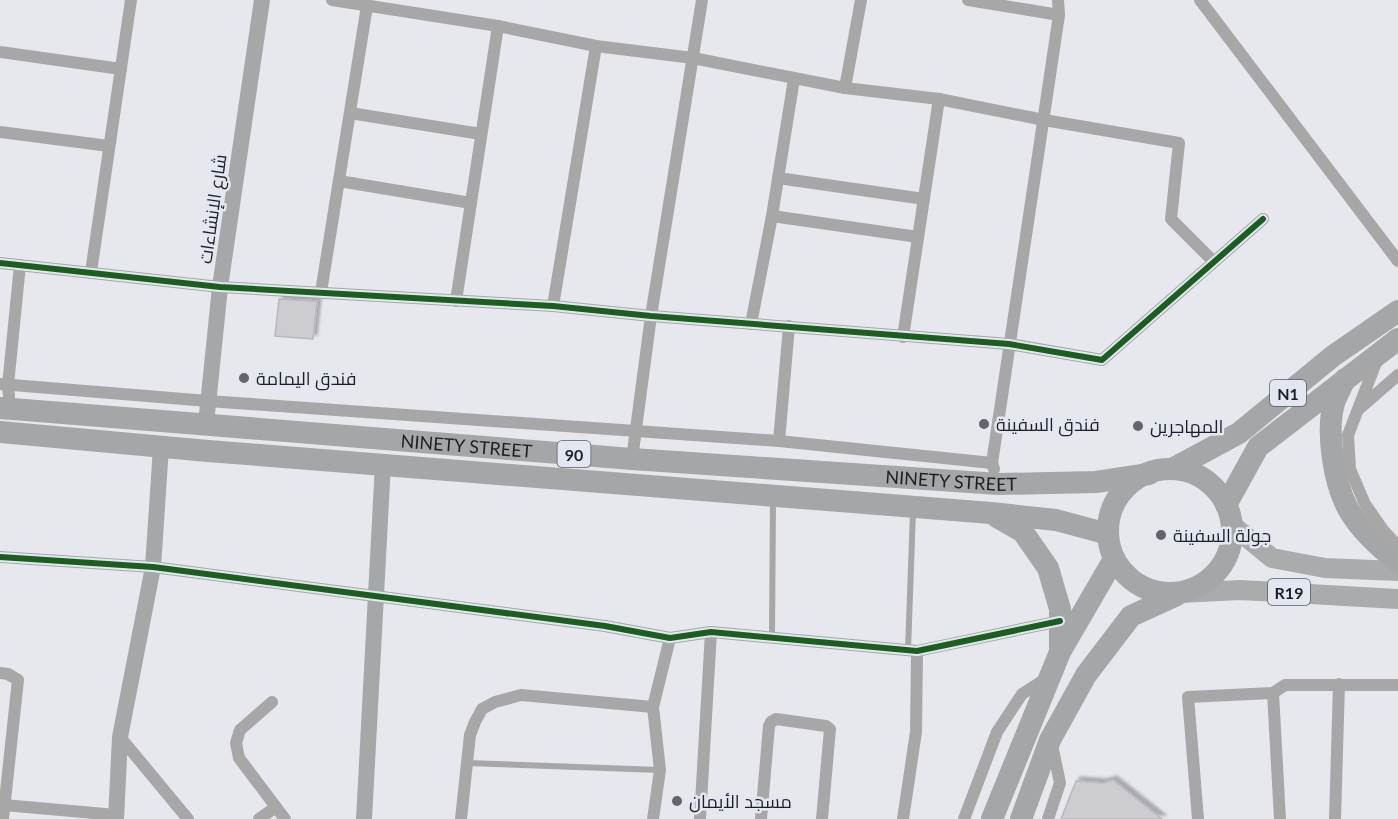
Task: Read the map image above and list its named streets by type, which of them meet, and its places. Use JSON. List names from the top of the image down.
{
  "streets": {
    "highway": ["N1", "NINETY STREET", "90"],
    "main road": ["R19"],
    "street": ["شارع الإنشاءات"]
  },
  "crossings": [
    ["شارع الإنشاءات", "NINETY STREET"],
    ["N1", "NINETY STREET"],
    ["N1", "R19"],
    ["NINETY STREET", "R19"]
  ],
  "places": [
    "فندق اليمامة",
    "فندق السفينة",
    "المهاجرين",
    "جولة السفينة",
    "مسجد الأيمان"
  ]
}
